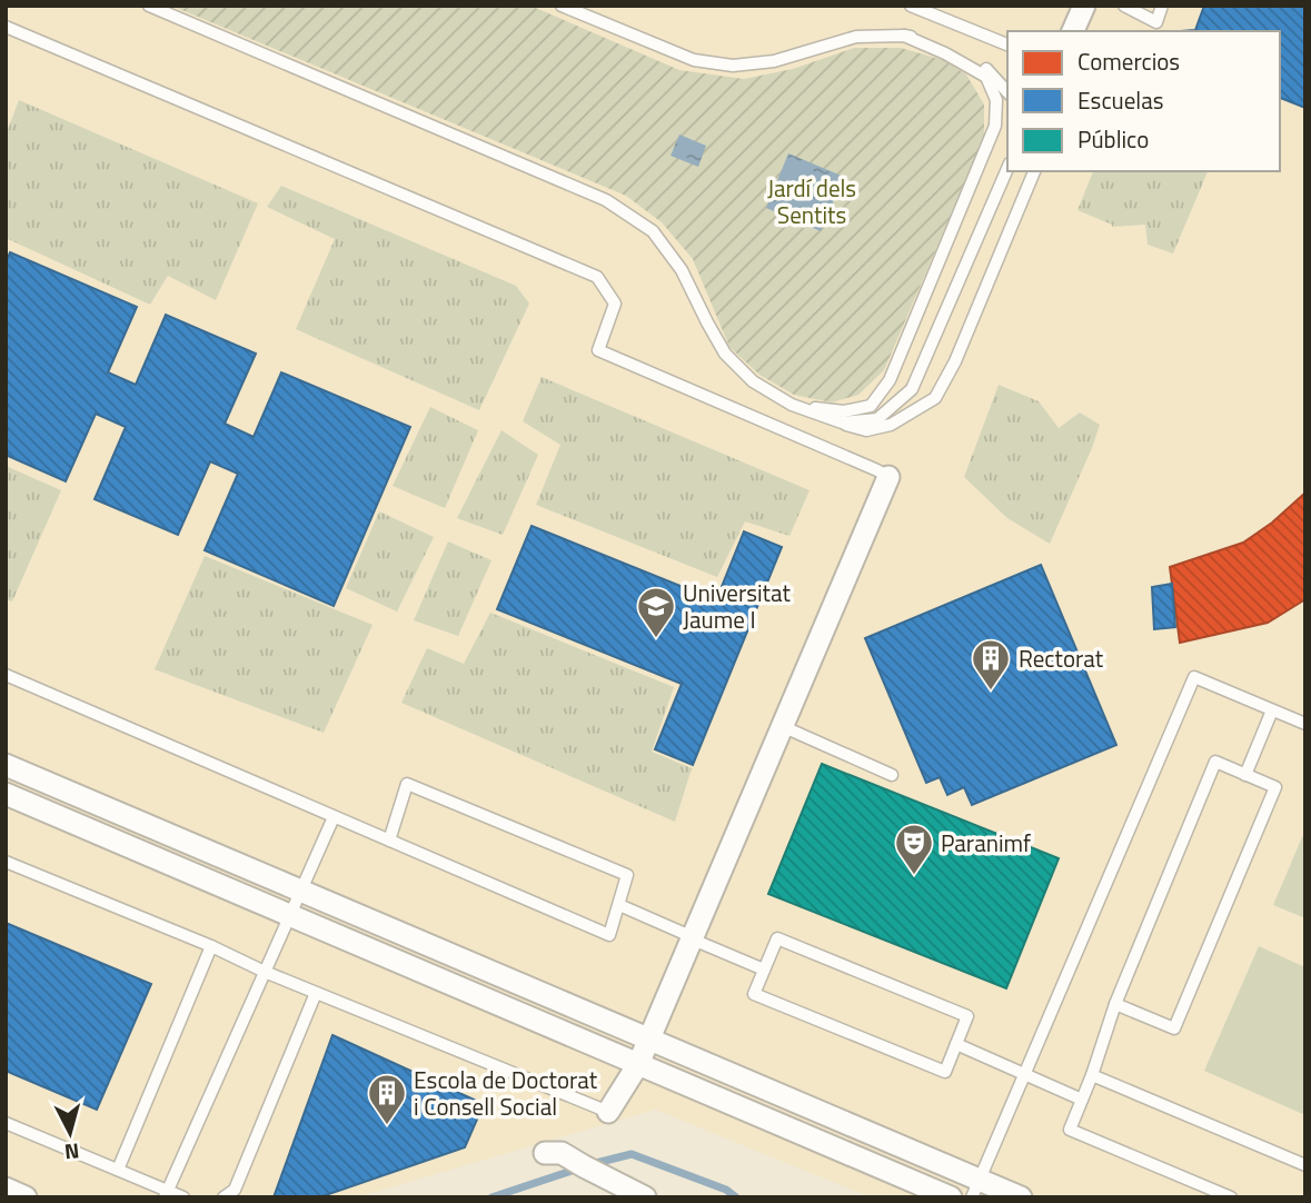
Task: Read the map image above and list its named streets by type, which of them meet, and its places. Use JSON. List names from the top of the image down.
{
  "parks": ["Jardí dels Sentits"],
  "places": {
    "school or university": ["Universitat Jaume I"],
    "building": ["Rectorat", "Escola de Doctorat i Consell Social"],
    "theatre": ["Paranimf"]
  },
  "legend": ["Comercios", "Escuelas", "Público"],
  "north": "bottom"
}
